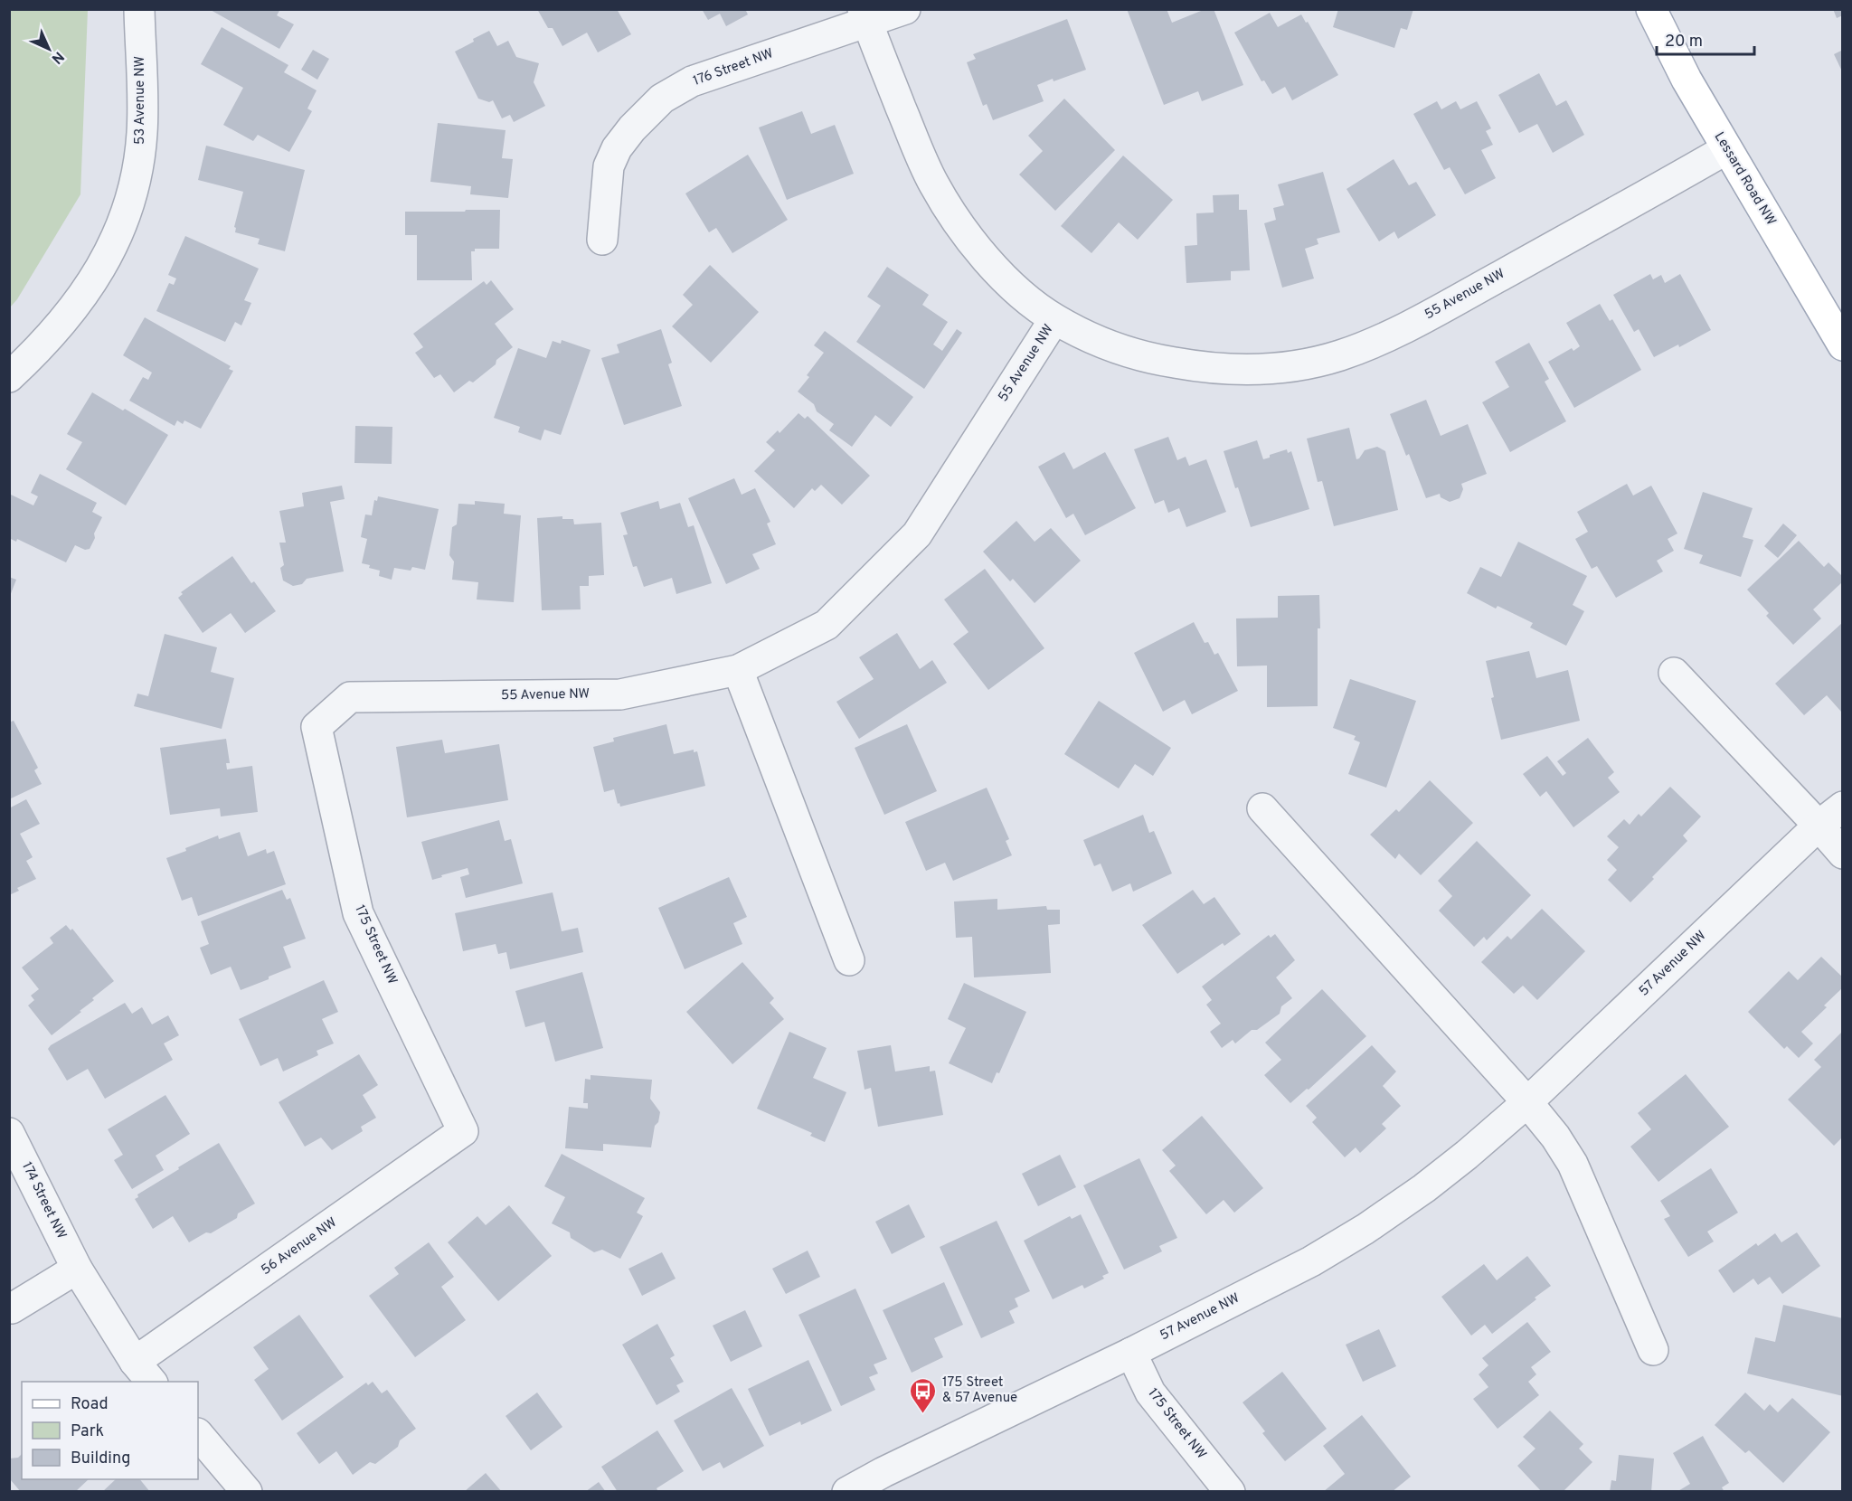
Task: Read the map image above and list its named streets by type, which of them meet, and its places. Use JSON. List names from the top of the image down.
{
  "streets": {
    "main road": ["Lessard Road NW"],
    "street": [
      "176 Street NW",
      "53 Avenue NW",
      "55 Avenue NW",
      "175 Street NW",
      "57 Avenue NW",
      "174 Street NW",
      "56 Avenue NW"
    ]
  },
  "crossings": [
    ["Lessard Road NW", "55 Avenue NW"],
    ["55 Avenue NW", "175 Street NW"],
    ["175 Street NW", "57 Avenue NW"],
    ["175 Street NW", "56 Avenue NW"],
    ["174 Street NW", "56 Avenue NW"]
  ],
  "places": {
    "bus stop": ["175 Street & 57 Avenue"]
  },
  "legend": ["Road", "Park", "Building"],
  "scale_bar": "20 m",
  "north": "bottom right"
}
